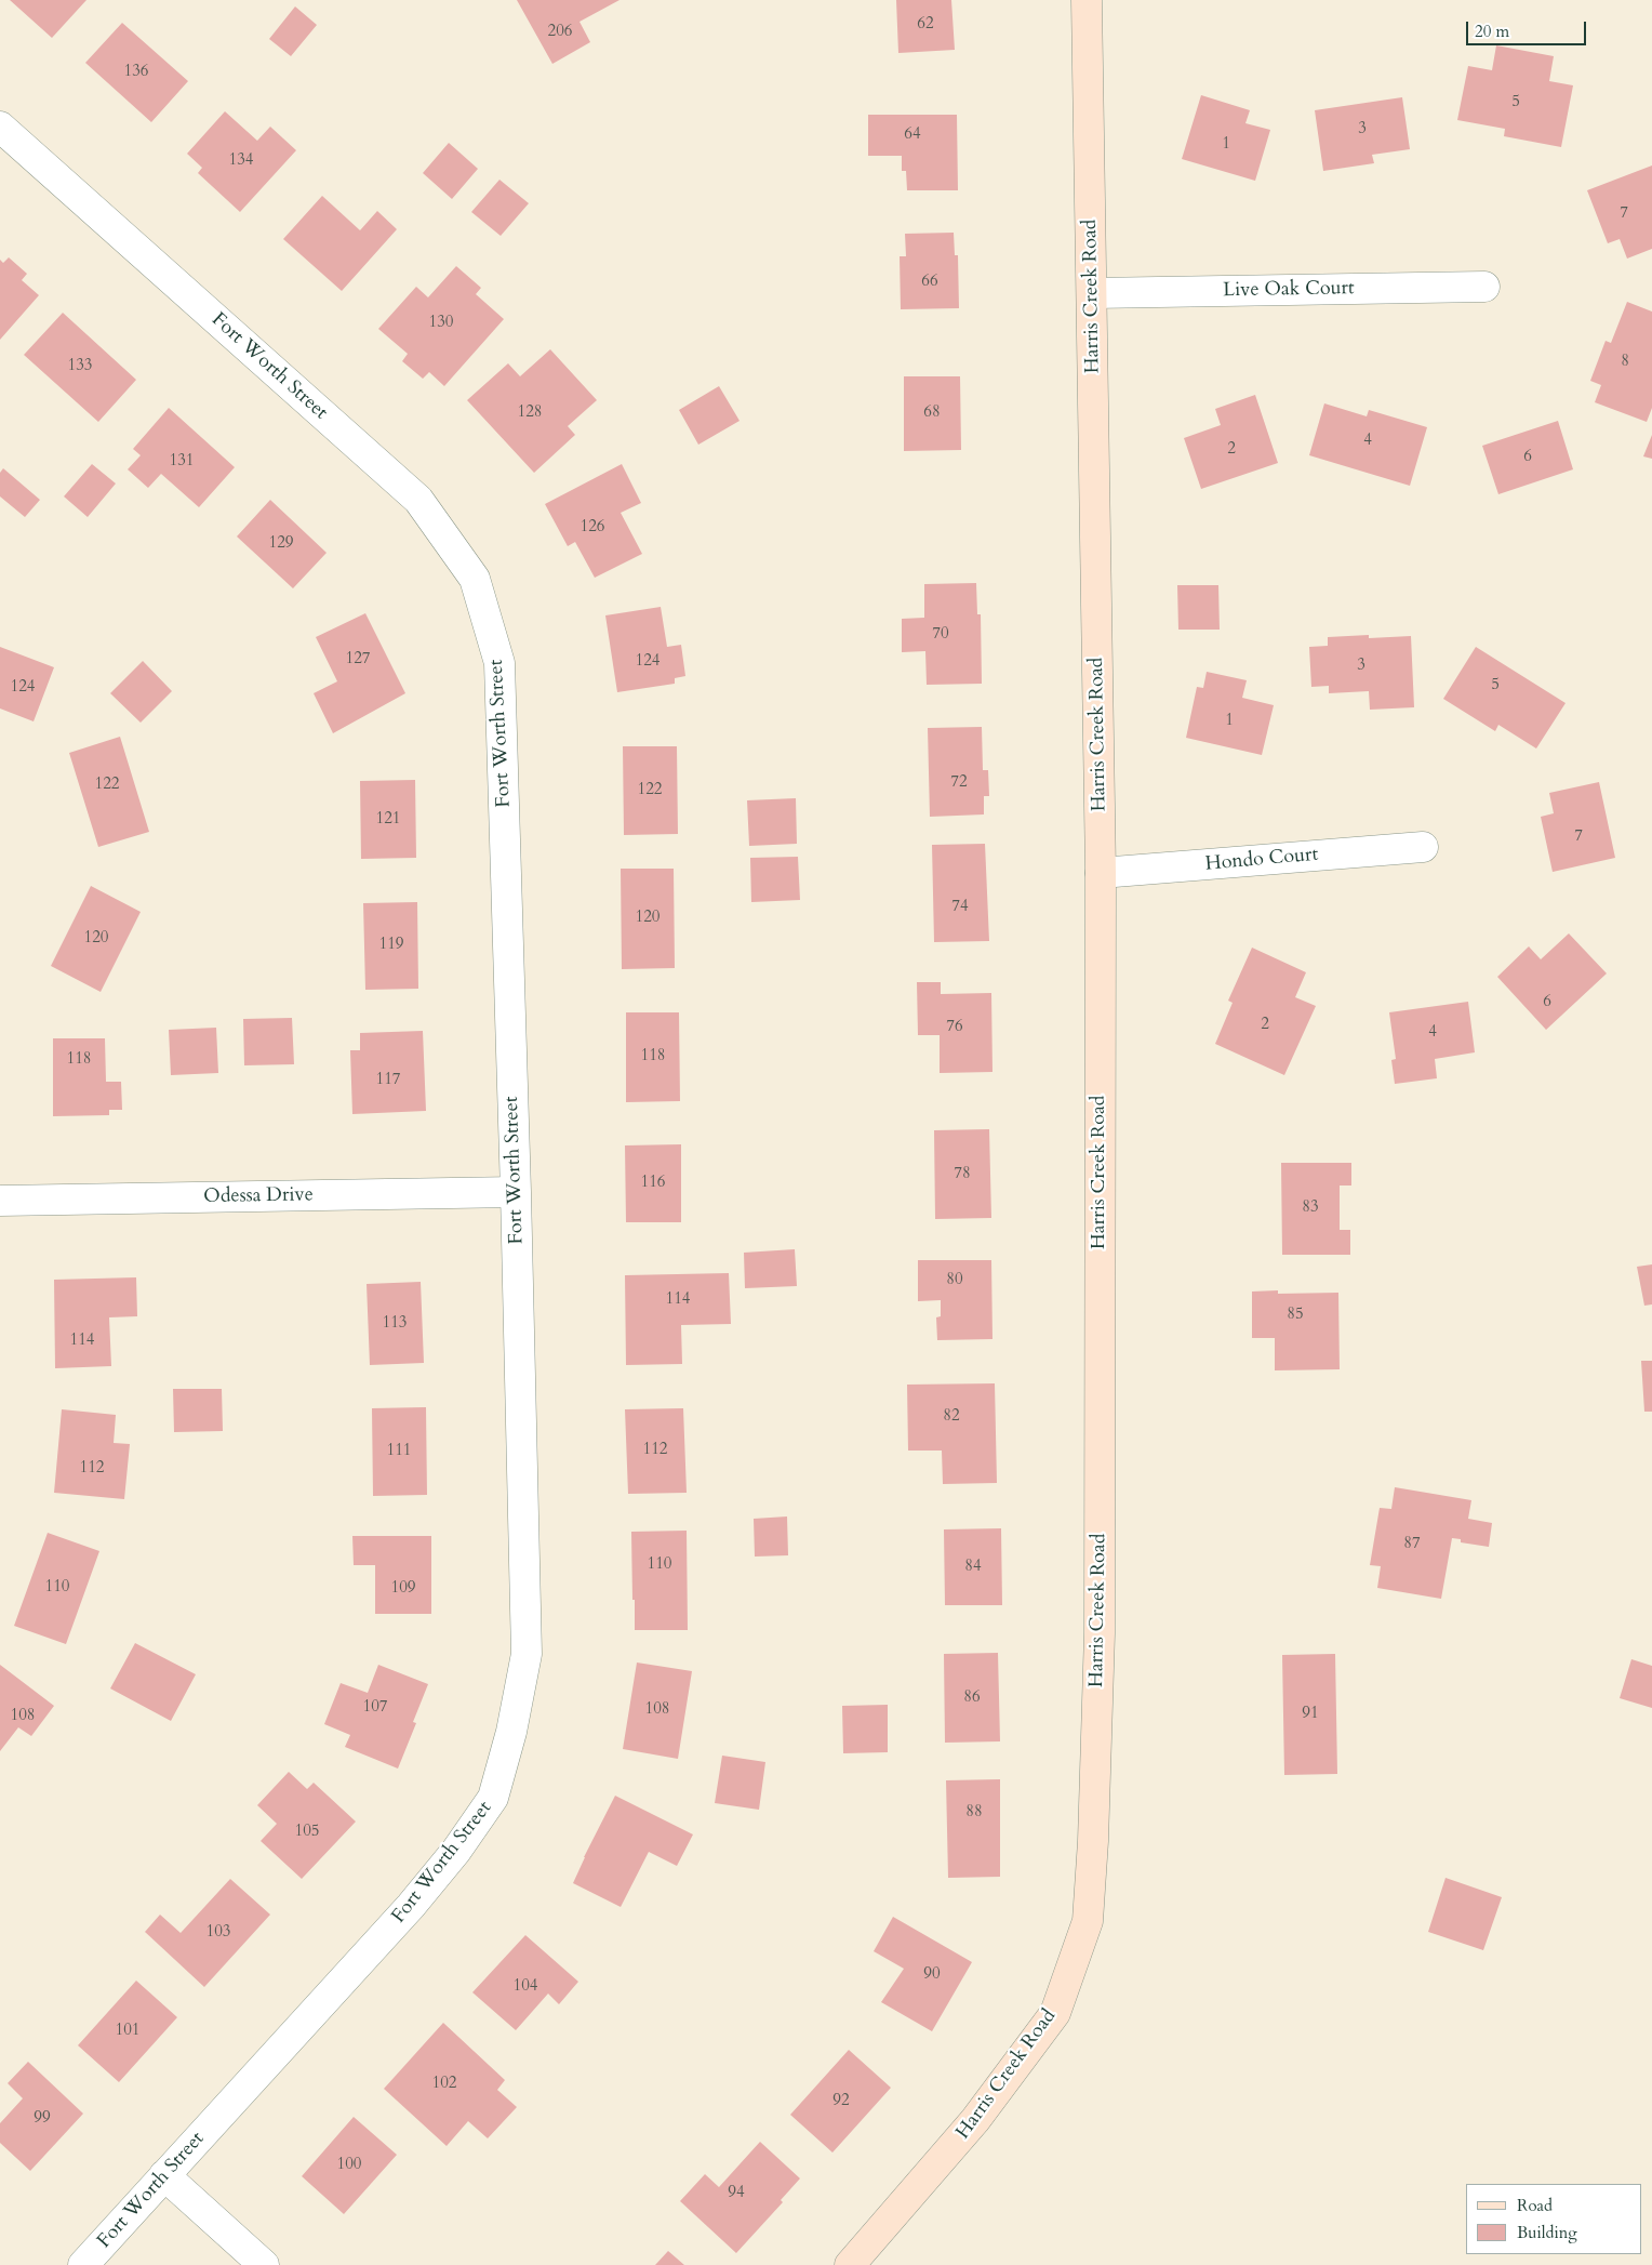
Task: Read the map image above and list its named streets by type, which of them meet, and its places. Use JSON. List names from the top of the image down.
{
  "streets": {
    "street": [
      "Live Oak Court",
      "Harris Creek Road",
      "Fort Worth Street",
      "Hondo Court",
      "Odessa Drive"
    ]
  },
  "crossings": [
    ["Live Oak Court", "Harris Creek Road"],
    ["Harris Creek Road", "Hondo Court"],
    ["Fort Worth Street", "Odessa Drive"]
  ],
  "house_numbers": [
    "62",
    "206",
    "136",
    "5",
    "3",
    "64",
    "1",
    "134",
    "7",
    "66",
    "130",
    "8",
    "133",
    "128",
    "68",
    "4",
    "2",
    "6",
    "131",
    "126",
    "129",
    "70",
    "127",
    "124",
    "3",
    "5",
    "124",
    "1",
    "72",
    "122",
    "122",
    "121",
    "7",
    "74",
    "120",
    "120",
    "119",
    "6",
    "2",
    "76",
    "4",
    "118",
    "118",
    "117",
    "78",
    "116",
    "83",
    "80",
    "114",
    "85",
    "113",
    "114",
    "82",
    "112",
    "111",
    "112",
    "87",
    "110",
    "84",
    "110",
    "109",
    "86",
    "107",
    "108",
    "91",
    "108",
    "88",
    "105",
    "103",
    "90",
    "104",
    "101",
    "102",
    "92",
    "99",
    "100",
    "94"
  ],
  "legend": ["Road", "Building"],
  "scale_bar": "20 m"
}
